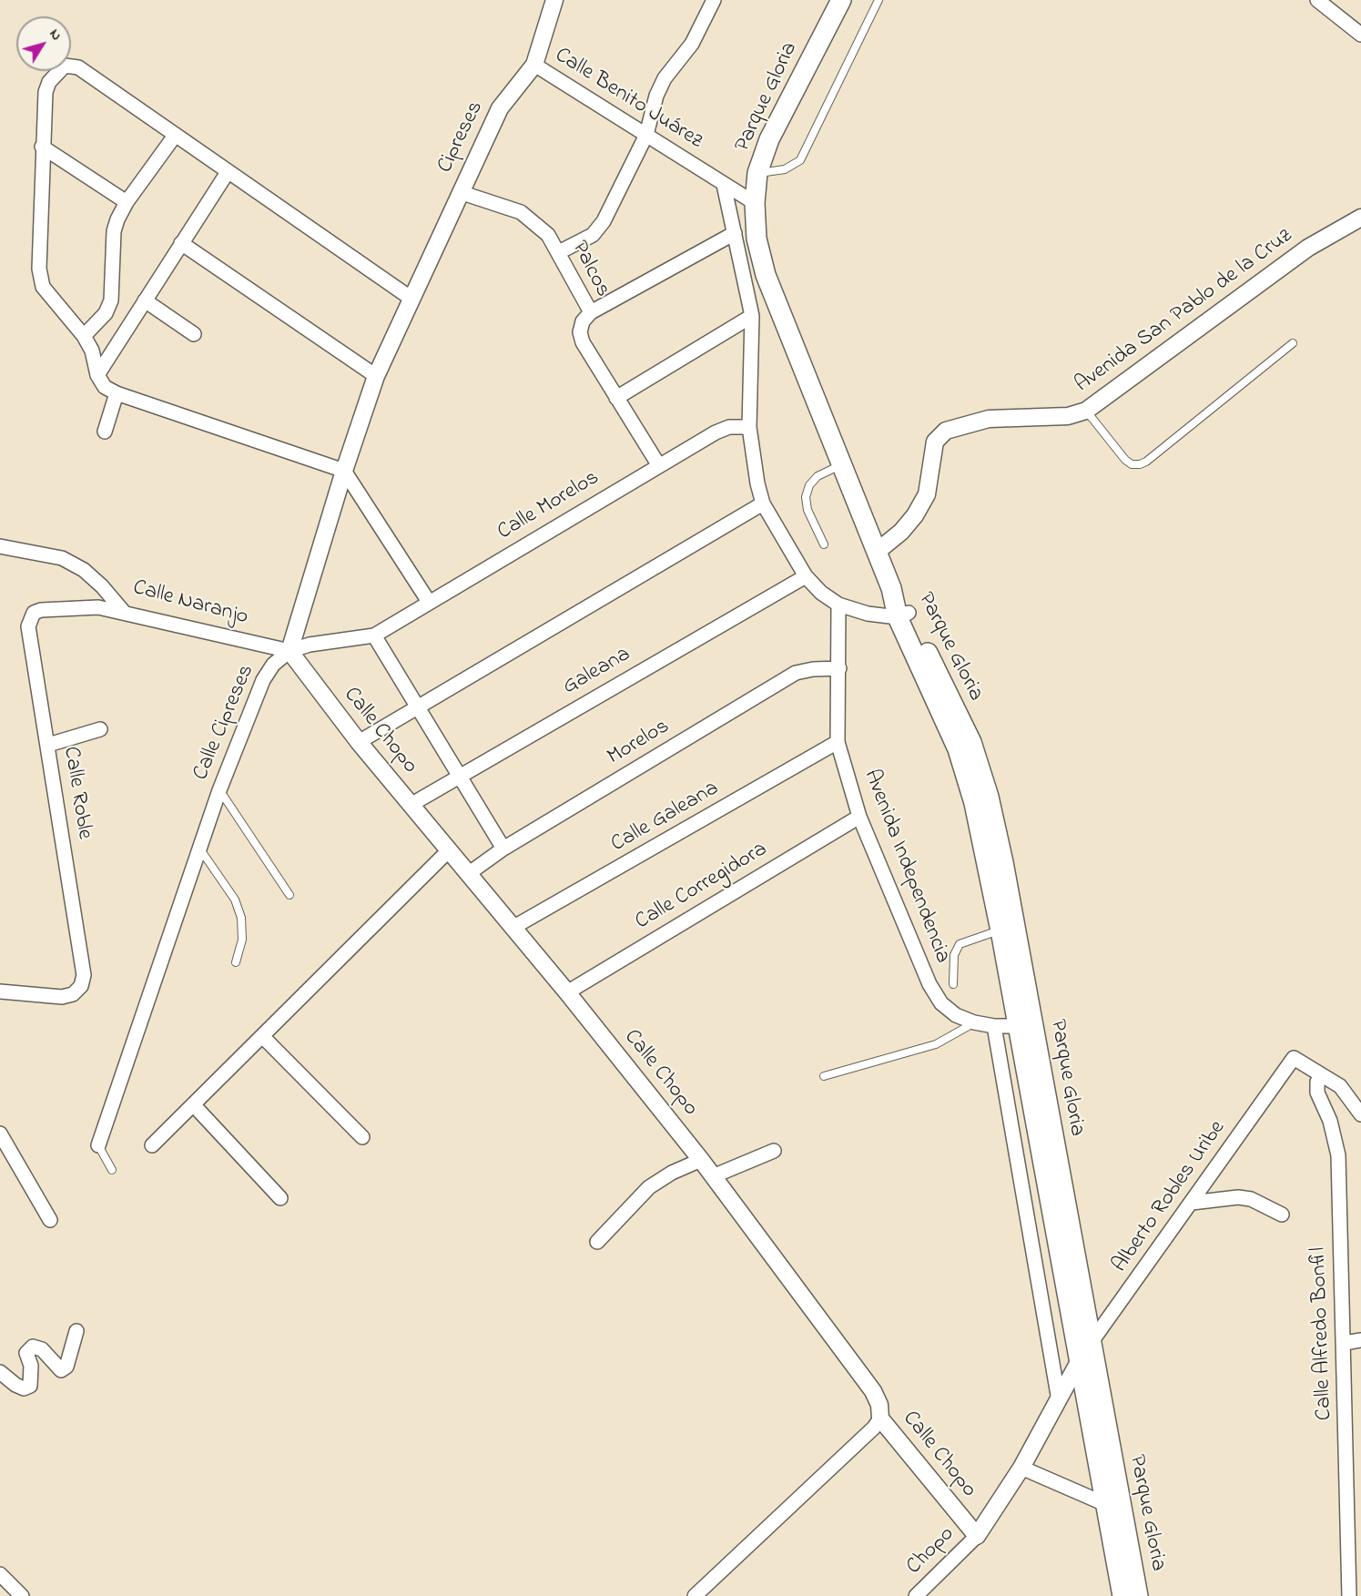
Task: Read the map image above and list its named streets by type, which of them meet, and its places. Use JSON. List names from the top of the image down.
{
  "streets": {
    "main road": ["Parque Gloria"],
    "street": [
      "Calle Benito Juárez",
      "Cipreses",
      "Palcos",
      "Avenida San Pablo de la Cruz",
      "Calle Morelos",
      "Calle Naranjo",
      "Galeana",
      "Calle Cipreses",
      "Calle Chopo",
      "Morelos",
      "Calle Roble",
      "Calle Galeana",
      "Avenida Independencia",
      "Calle Corregidora",
      "Alberto Robles Uribe",
      "Calle Alfredo Bonfil",
      "Chopo"
    ]
  },
  "crossings": [
    ["Parque Gloria", "Calle Benito Juárez"],
    ["Parque Gloria", "Avenida San Pablo de la Cruz"],
    ["Parque Gloria", "Avenida Independencia"],
    ["Parque Gloria", "Alberto Robles Uribe"],
    ["Calle Benito Juárez", "Cipreses"],
    ["Cipreses", "Palcos"],
    ["Cipreses", "Calle Cipreses"],
    ["Palcos", "Calle Morelos"],
    ["Calle Morelos", "Calle Naranjo"],
    ["Calle Morelos", "Calle Cipreses"],
    ["Calle Morelos", "Calle Chopo"],
    ["Calle Naranjo", "Calle Cipreses"],
    ["Calle Naranjo", "Calle Chopo"],
    ["Calle Naranjo", "Calle Roble"],
    ["Galeana", "Calle Chopo"],
    ["Calle Cipreses", "Calle Chopo"],
    ["Calle Chopo", "Morelos"],
    ["Calle Chopo", "Calle Galeana"],
    ["Calle Chopo", "Calle Corregidora"],
    ["Calle Chopo", "Chopo"],
    ["Morelos", "Avenida Independencia"],
    ["Calle Galeana", "Avenida Independencia"],
    ["Avenida Independencia", "Calle Corregidora"],
    ["Alberto Robles Uribe", "Calle Alfredo Bonfil"]
  ],
  "north": "top right"
}
